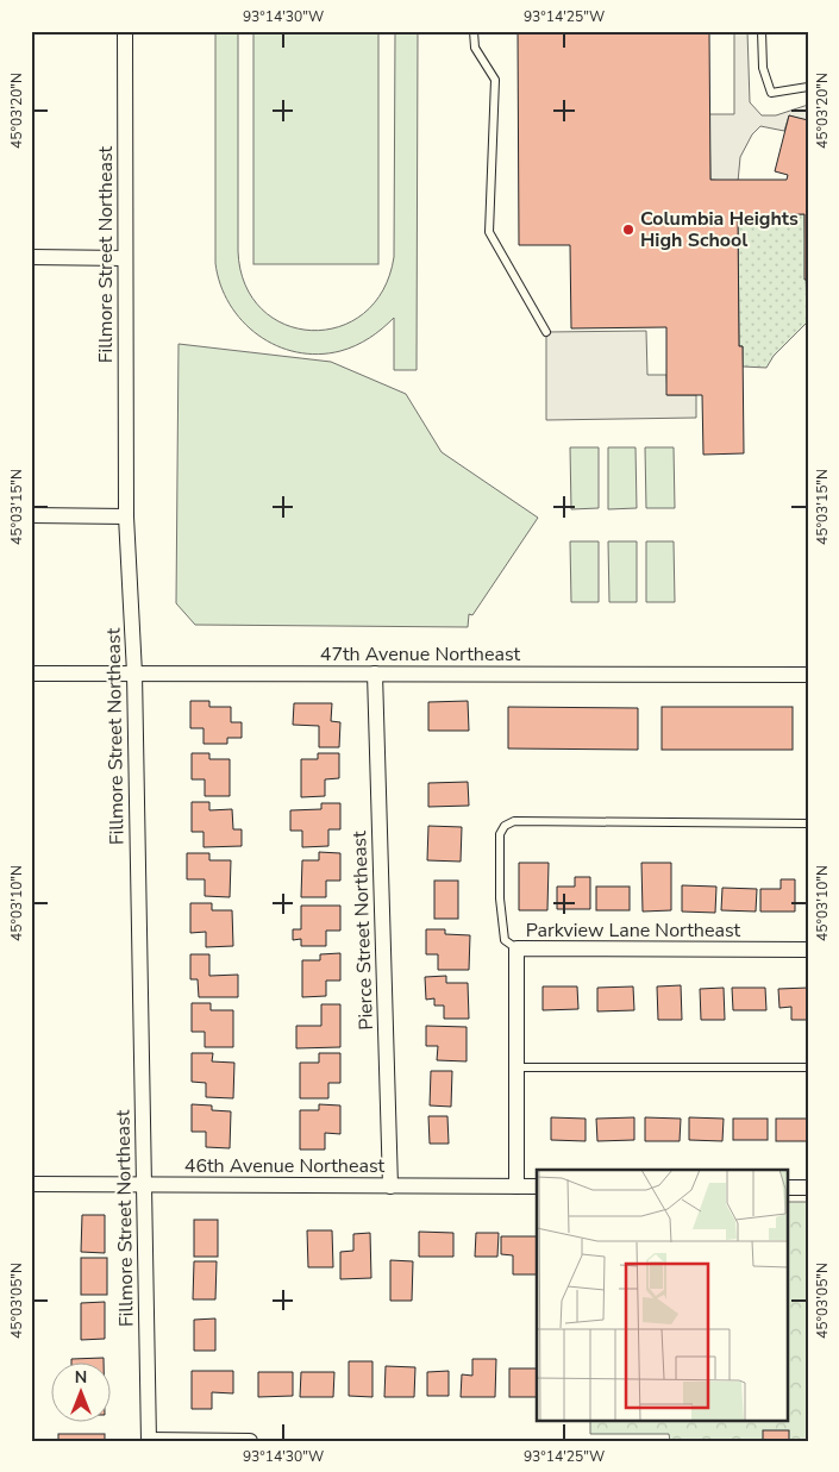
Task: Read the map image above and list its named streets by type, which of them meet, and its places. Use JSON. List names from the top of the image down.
{
  "streets": {
    "street": [
      "Fillmore Street Northeast",
      "47th Avenue Northeast",
      "Pierce Street Northeast",
      "Parkview Lane Northeast",
      "46th Avenue Northeast"
    ]
  },
  "crossings": [
    ["Fillmore Street Northeast", "47th Avenue Northeast"],
    ["Fillmore Street Northeast", "46th Avenue Northeast"],
    ["47th Avenue Northeast", "Pierce Street Northeast"],
    ["Pierce Street Northeast", "46th Avenue Northeast"],
    ["Parkview Lane Northeast", "46th Avenue Northeast"]
  ],
  "places": ["Columbia Heights High School"],
  "north": "top",
  "coordinates": [
    "93°14'30\"W",
    "93°14'25\"W",
    "45°03'20\"N",
    "45°03'15\"N",
    "45°03'10\"N",
    "45°03'05\"N"
  ]
}
